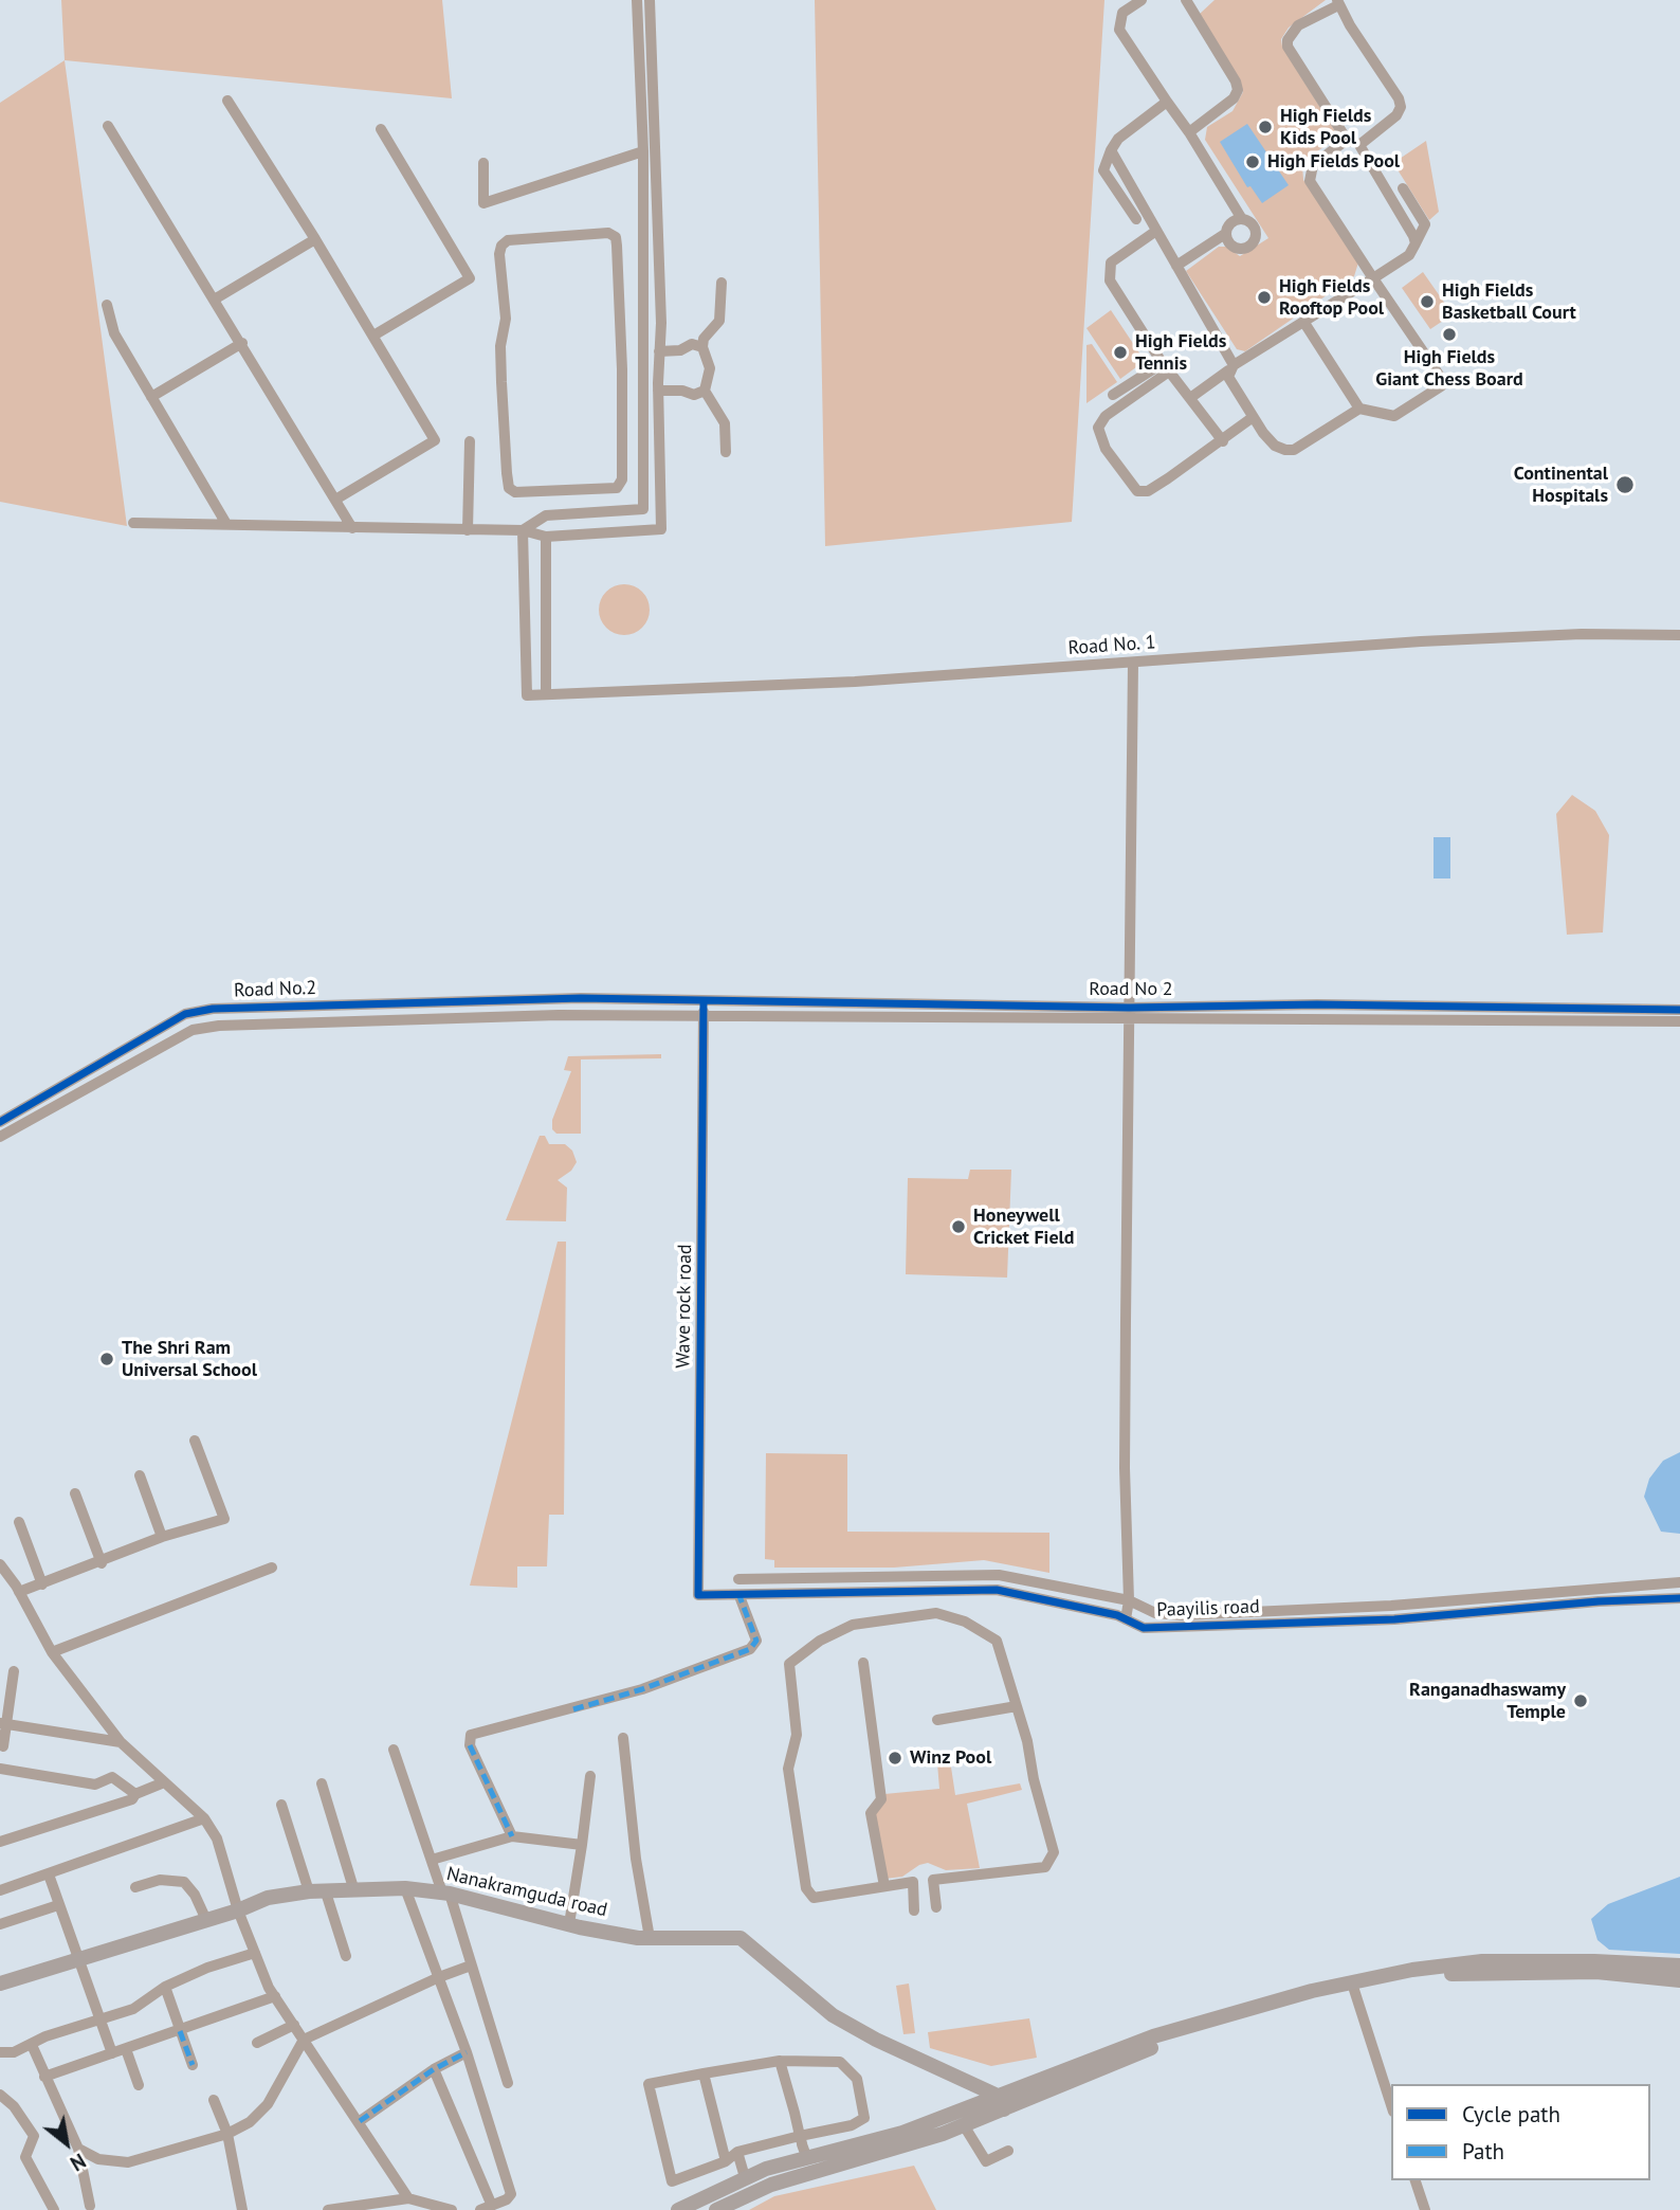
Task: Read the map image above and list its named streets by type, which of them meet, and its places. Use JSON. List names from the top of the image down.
{
  "streets": {
    "main road": ["Nanakramguda road"],
    "street": [
      "Road No. 1",
      "Road No.2",
      "Road No 2",
      "Wave rock road",
      "Paayilis road"
    ]
  },
  "crossings": [
    ["Road No.2", "Road No 2"],
    ["Road No 2", "Wave rock road"],
    ["Wave rock road", "Paayilis road"]
  ],
  "places": [
    "High Fields Kids Pool",
    "High Fields Pool",
    "High Fields Rooftop Pool",
    "High Fields Basketball Court",
    "High Fields Giant Chess Board",
    "High Fields Tennis",
    "Continental Hospitals",
    "Honeywell Cricket Field",
    "The Shri Ram Universal School",
    "Ranganadhaswamy Temple",
    "Winz Pool"
  ],
  "legend": ["Cycle path", "Path"],
  "north": "bottom right"
}
